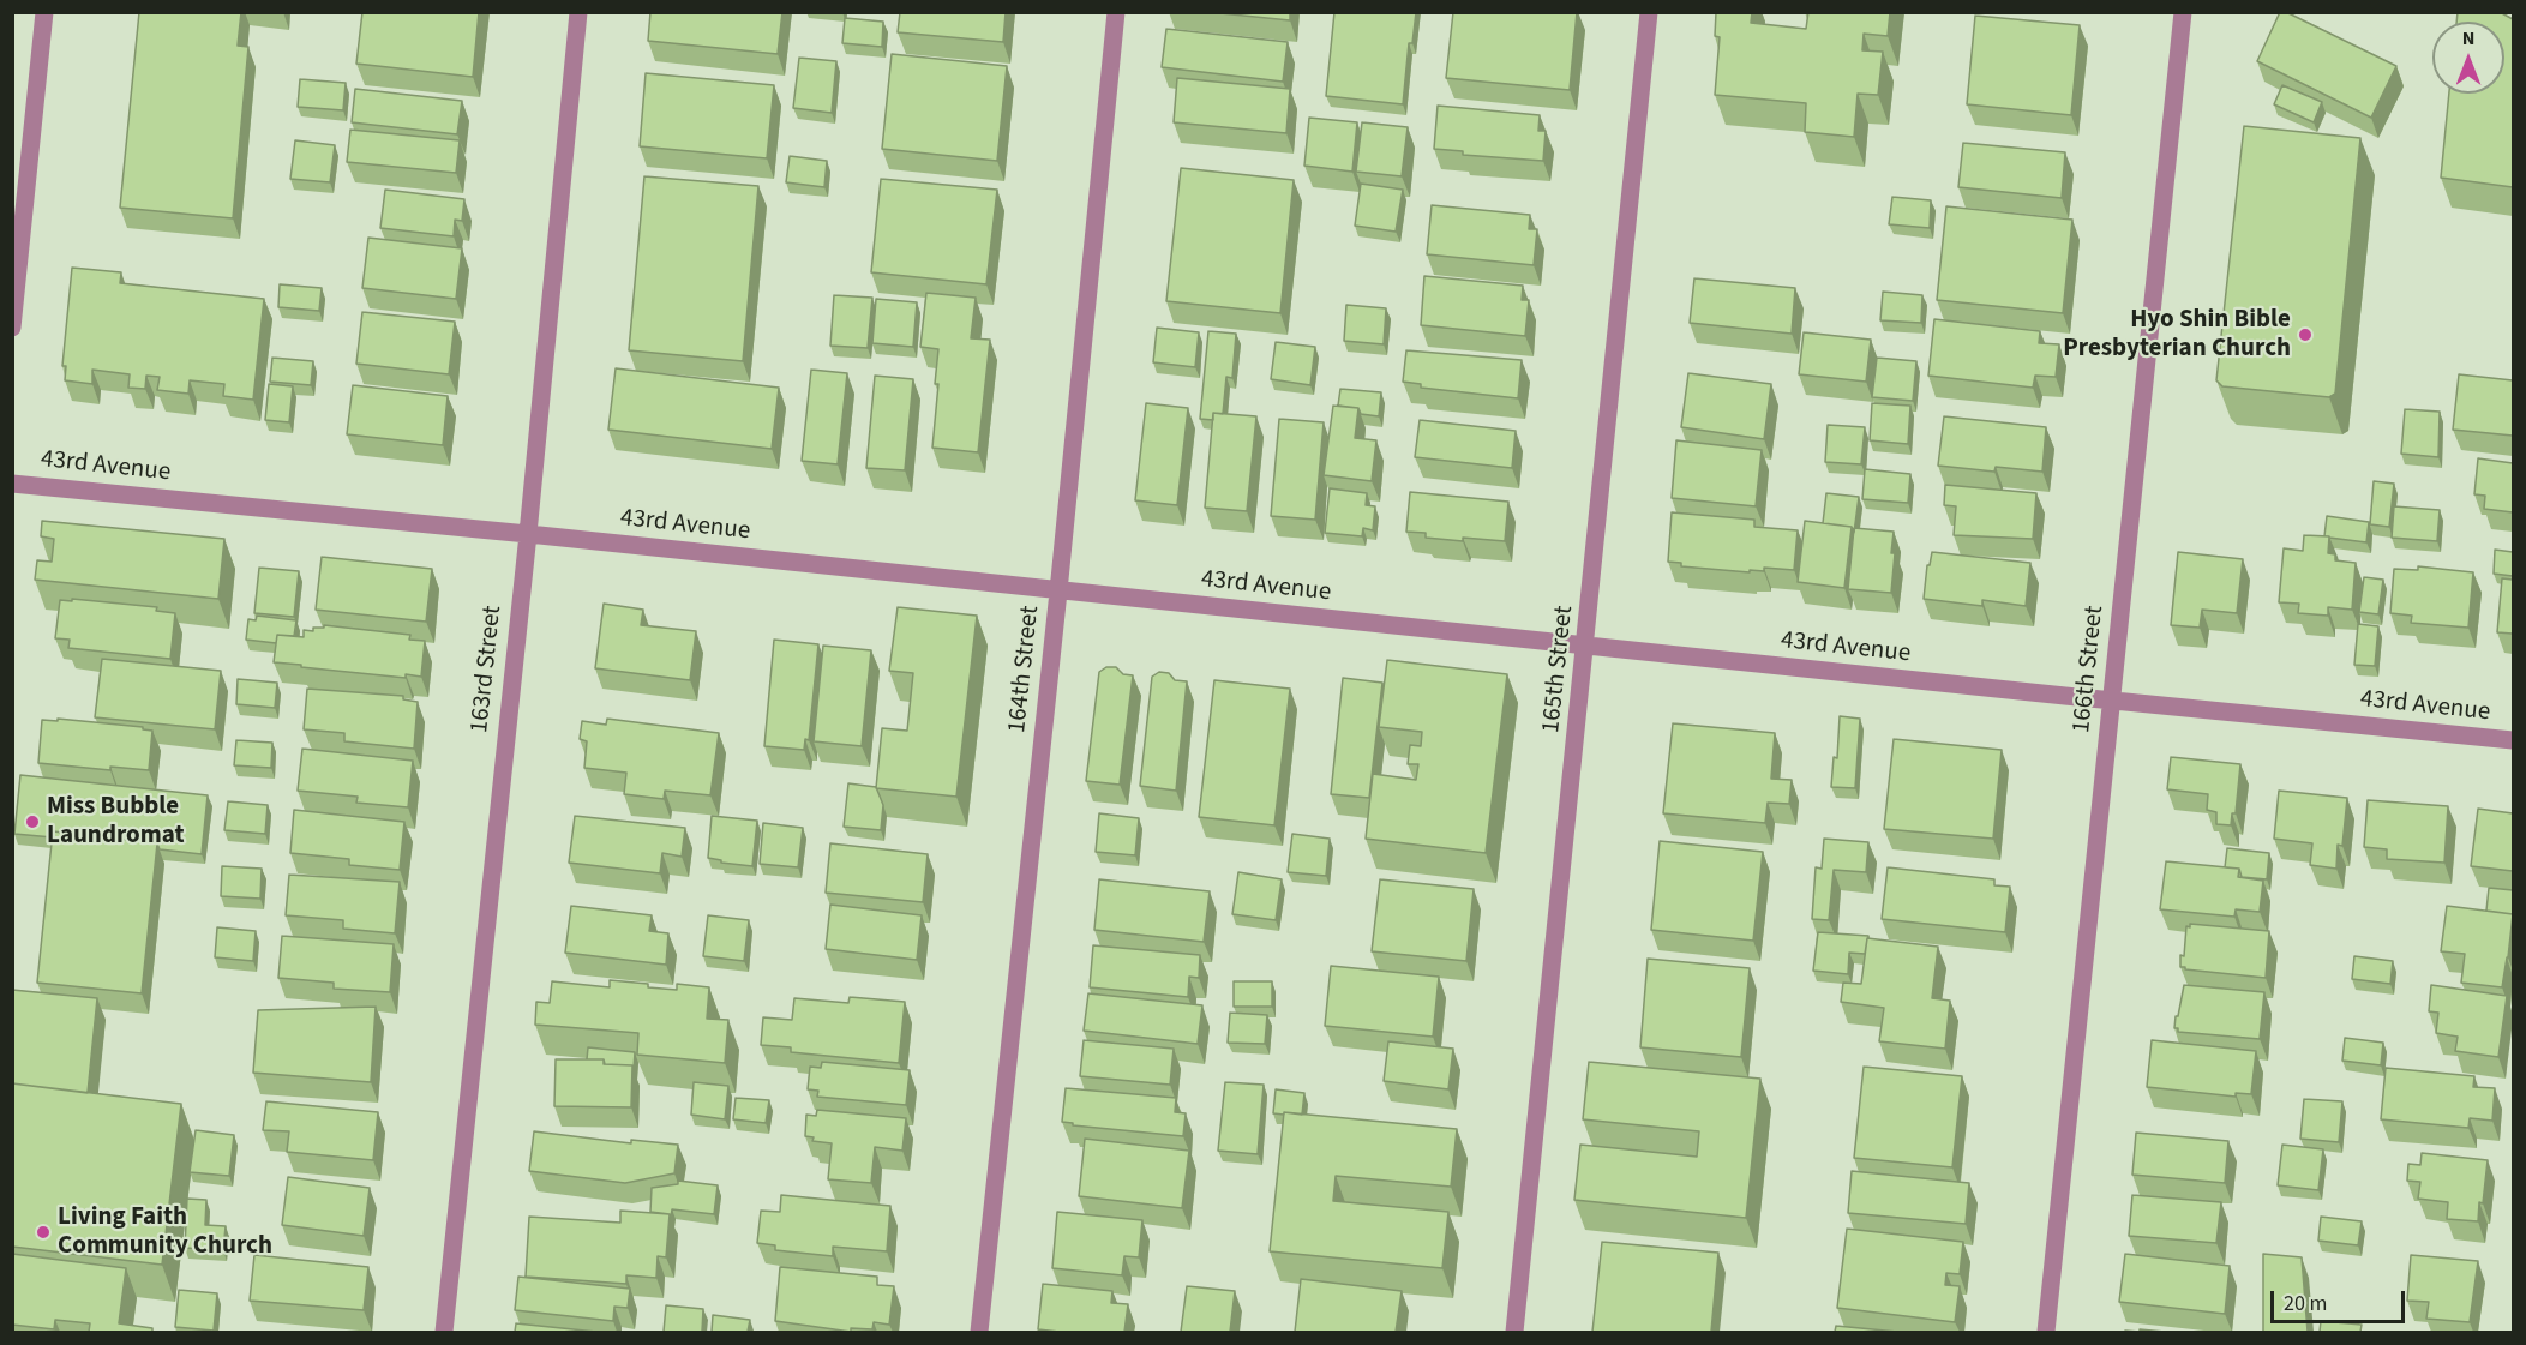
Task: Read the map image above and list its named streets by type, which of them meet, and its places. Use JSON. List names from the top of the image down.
{
  "streets": {
    "street": [
      "43rd Avenue",
      "163rd Street",
      "164th Street",
      "165th Street",
      "166th Street"
    ]
  },
  "crossings": [
    ["43rd Avenue", "163rd Street"],
    ["43rd Avenue", "164th Street"],
    ["43rd Avenue", "165th Street"],
    ["43rd Avenue", "166th Street"]
  ],
  "places": ["Hyo Shin Bible Presbyterian Church", "Miss Bubble Laundromat", "Living Faith Community Church"],
  "scale_bar": "20 m",
  "north": "top"
}
